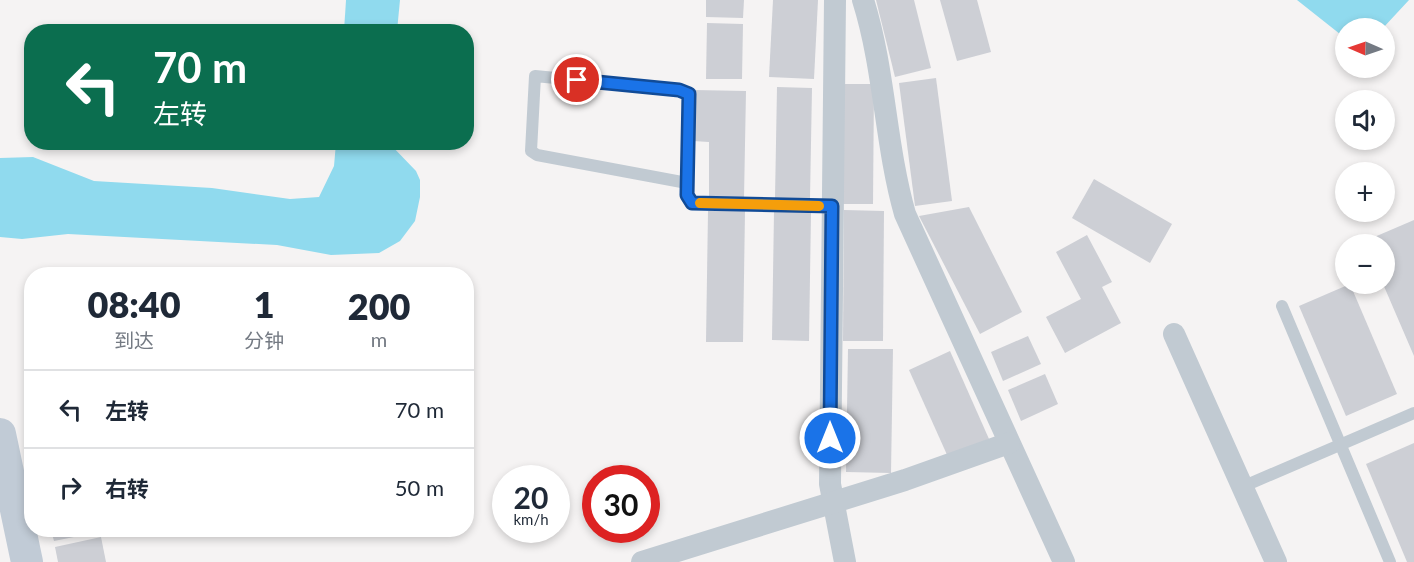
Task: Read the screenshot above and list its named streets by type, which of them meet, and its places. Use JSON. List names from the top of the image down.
{
  "north": "left",
  "page": {
    "map_buttons": ["+", "−"],
    "turn": ["70 m", "左转"],
    "eta": [
      "08:40",
      "到达",
      "1",
      "分钟",
      "200",
      "m"
    ],
    "list": [
      {
        "name": "左转",
        "value": "70 m"
      },
      {
        "name": "右转",
        "value": "50 m"
      }
    ],
    "speed": "20 km/h",
    "limit": "30"
  }
}
